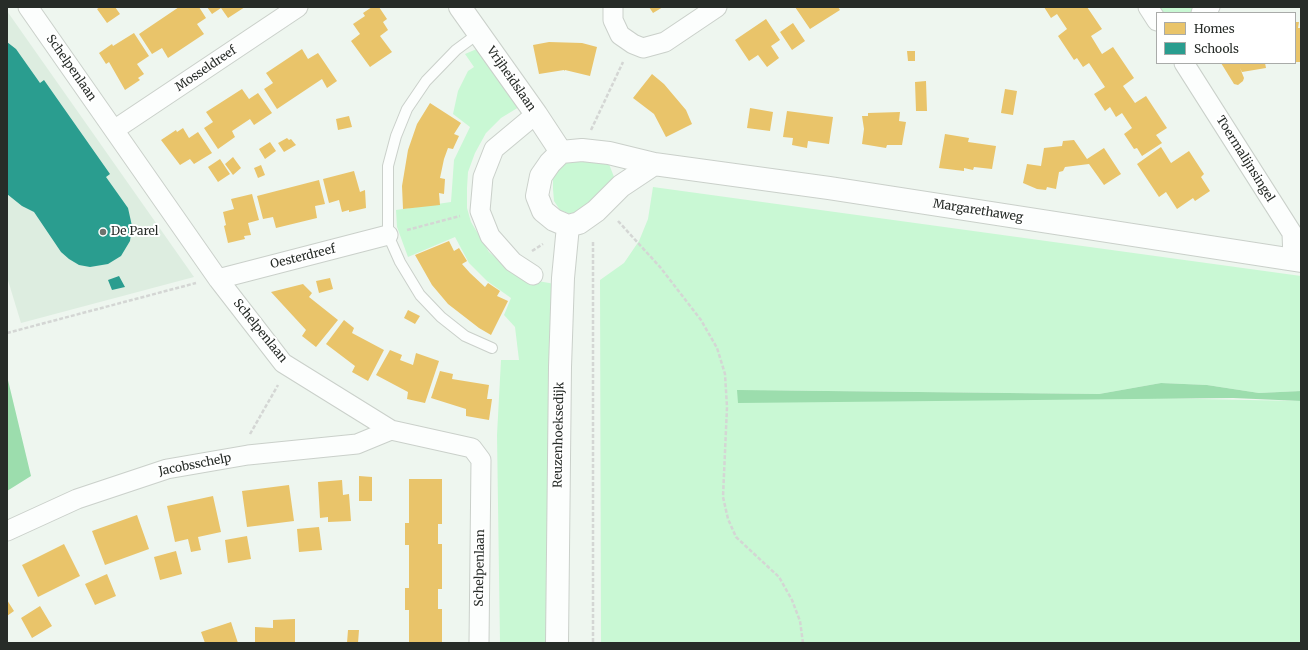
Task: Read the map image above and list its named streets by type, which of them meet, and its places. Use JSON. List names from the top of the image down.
{
  "streets": {
    "street": [
      "Schelpenlaan",
      "Mosseldreef",
      "Vrijheidslaan",
      "Toermalijnsingel",
      "Margarethaweg",
      "Oesterdreef",
      "Reuzenhoeksedijk",
      "Jacobsschelp"
    ]
  },
  "crossings": [
    ["Schelpenlaan", "Mosseldreef"],
    ["Schelpenlaan", "Oesterdreef"],
    ["Schelpenlaan", "Jacobsschelp"],
    ["Vrijheidslaan", "Margarethaweg"],
    ["Toermalijnsingel", "Margarethaweg"]
  ],
  "places": ["De Parel"],
  "legend": ["Homes", "Schools"]
}
